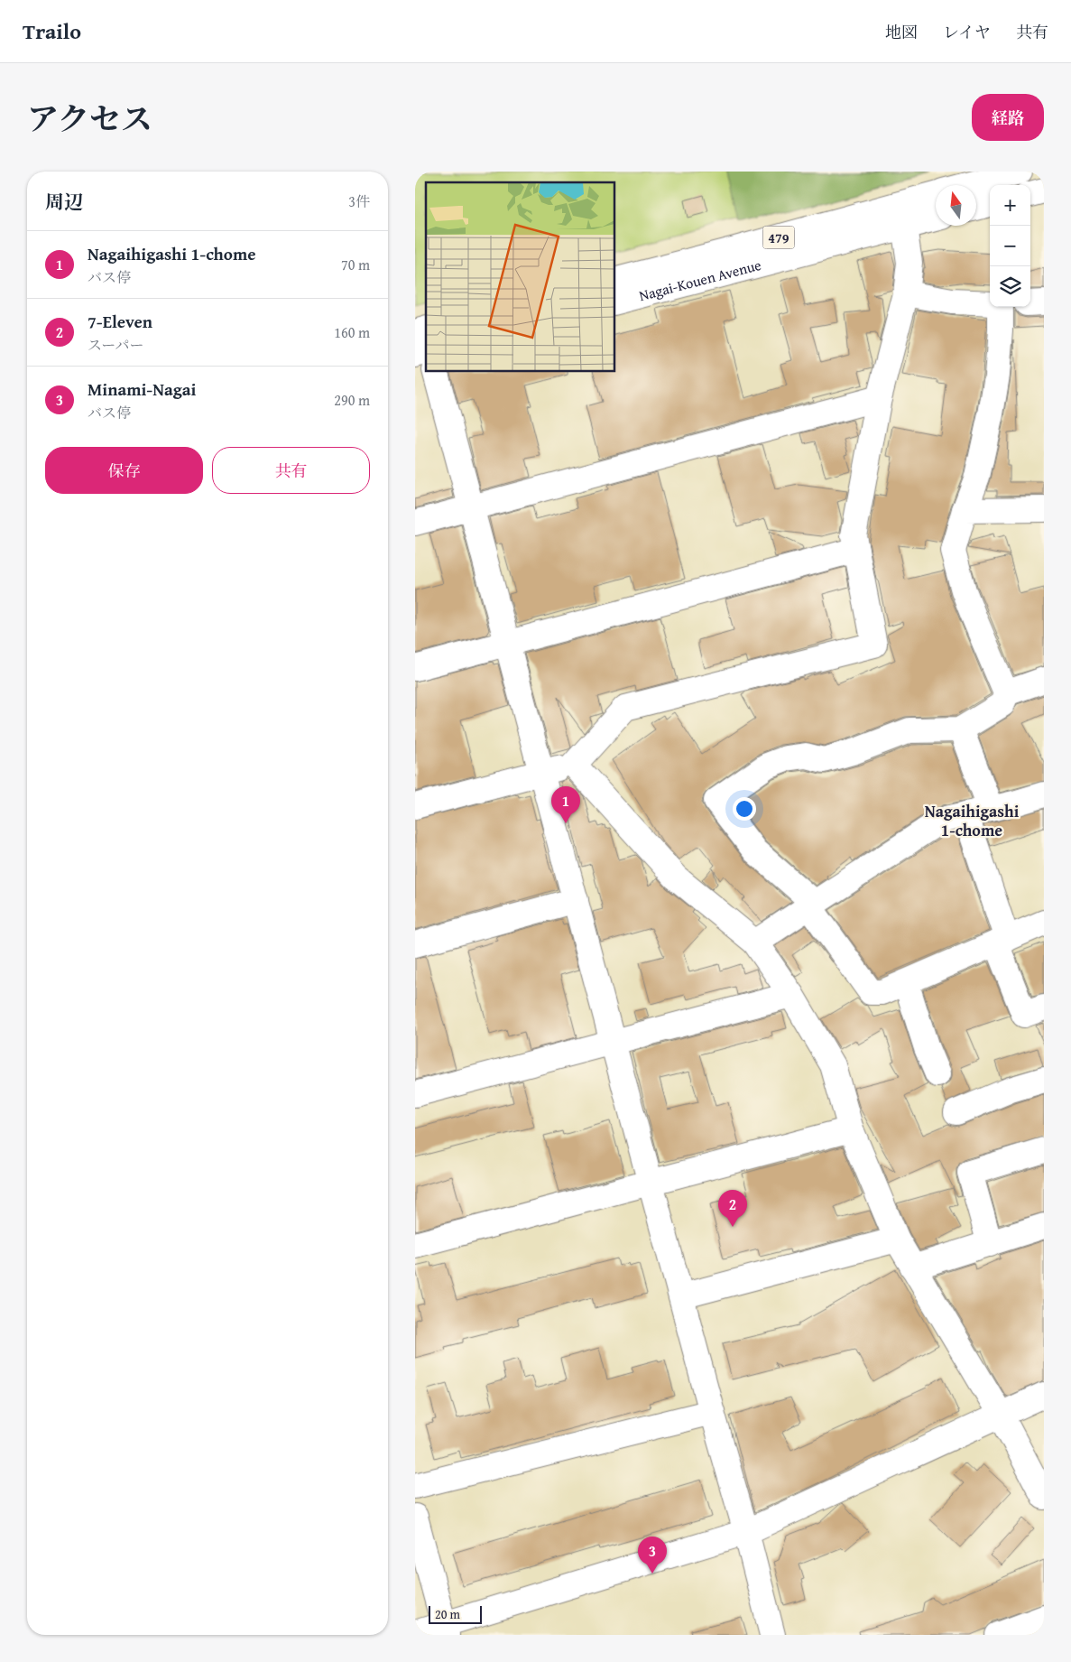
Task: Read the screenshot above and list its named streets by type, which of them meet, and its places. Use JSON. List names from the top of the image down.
{
  "streets": {
    "main road": ["479", "Nagai-Kouen Avenue"]
  },
  "districts": ["Nagaihigashi 1-chome"],
  "scale_bar": "20 m",
  "north": "top",
  "page": {
    "header": "Trailo",
    "nav": ["地図", "レイヤ", "共有"],
    "title": "アクセス",
    "buttons": [
      "経路",
      ["保存", "共有"]
    ],
    "heading": ["周辺", "3件"],
    "map_buttons": ["+", "−"],
    "list": [
      {
        "mark": "1",
        "name": "Nagaihigashi 1-chome",
        "note": "バス停",
        "value": "70 m"
      },
      {
        "mark": "2",
        "name": "7-Eleven",
        "note": "スーパー",
        "value": "160 m"
      },
      {
        "mark": "3",
        "name": "Minami-Nagai",
        "note": "バス停",
        "value": "290 m"
      }
    ],
    "pins": ["1", "2", "3"],
    "scale": "20 m"
  }
}
